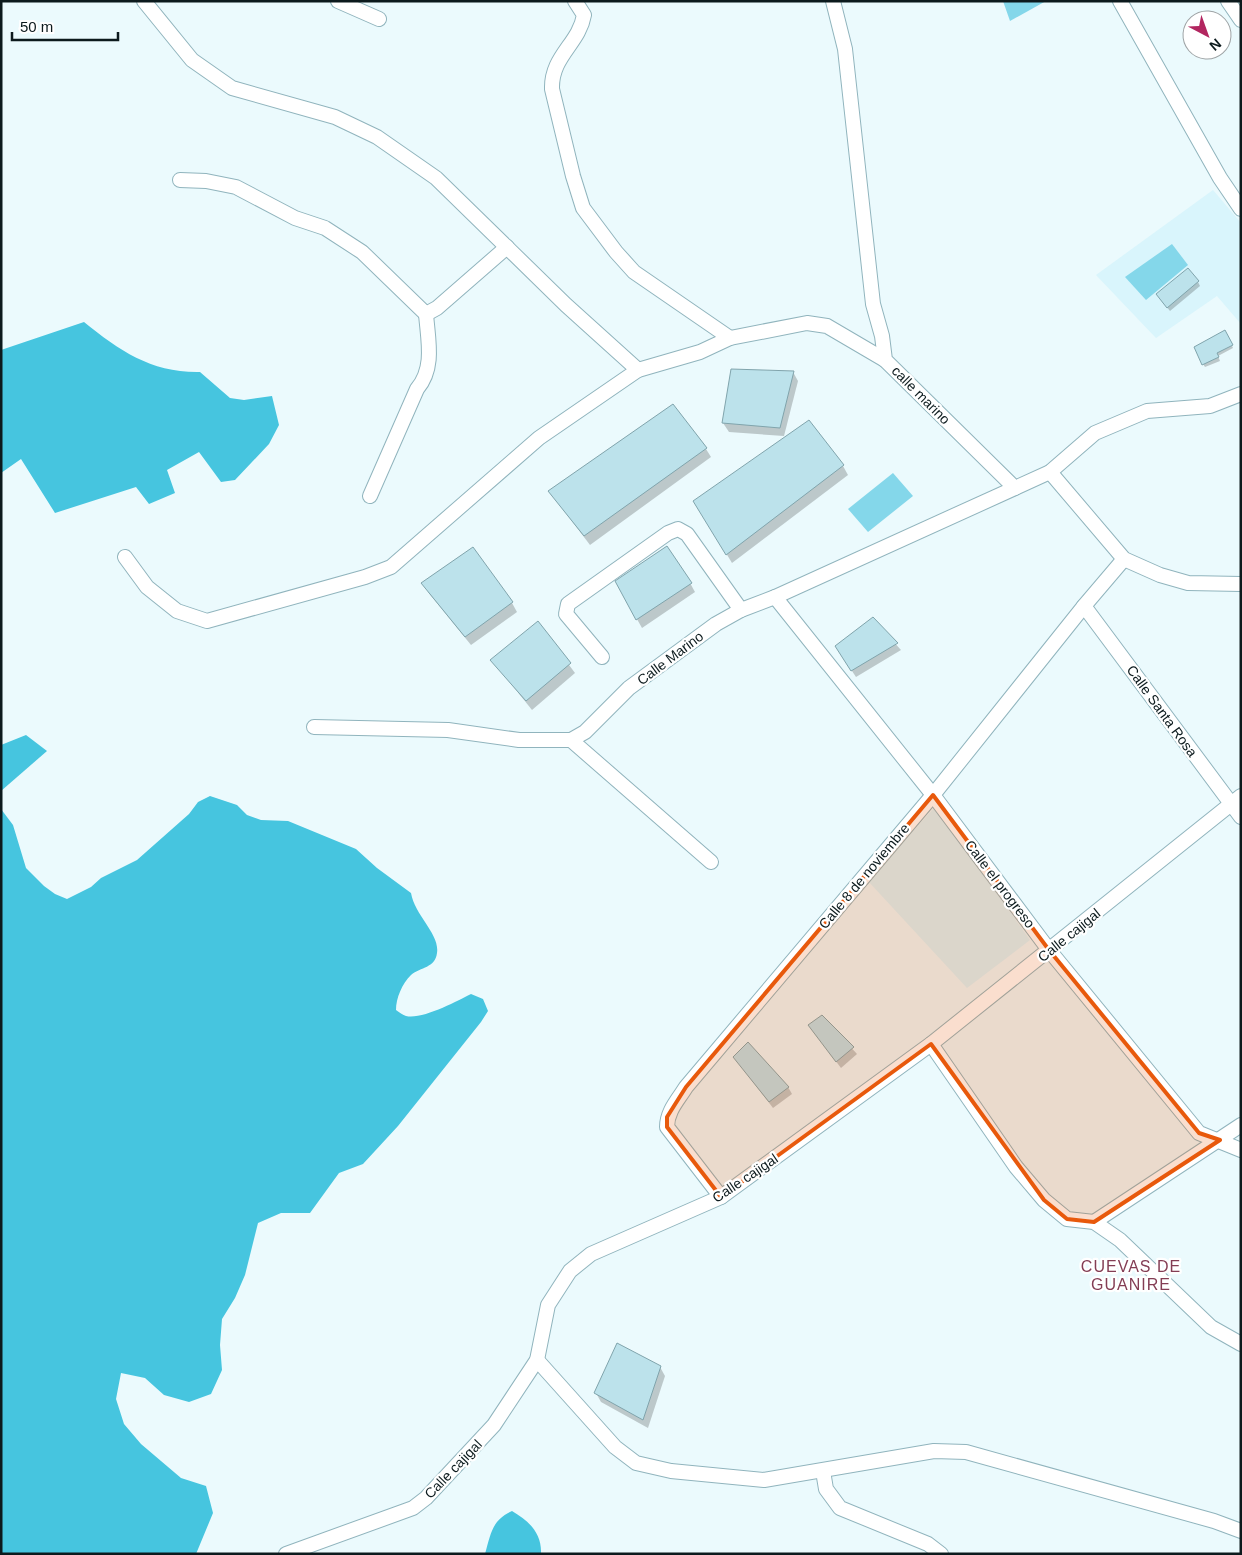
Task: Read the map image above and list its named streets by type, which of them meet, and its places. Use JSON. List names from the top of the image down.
{
  "streets": {
    "street": [
      "calle marino",
      "Calle Marino",
      "Calle Santa Rosa",
      "Calle 8 de noviembre",
      "Calle el progreso",
      "Calle cajigal"
    ]
  },
  "crossings": [
    ["calle marino", "Calle Marino"],
    ["Calle Marino", "Calle el progreso"],
    ["Calle Santa Rosa", "Calle 8 de noviembre"],
    ["Calle Santa Rosa", "Calle cajigal"],
    ["Calle 8 de noviembre", "Calle el progreso"],
    ["Calle 8 de noviembre", "Calle cajigal"],
    ["Calle el progreso", "Calle cajigal"]
  ],
  "districts": ["CUEVAS DE GUANIRE"],
  "scale_bar": "50 m",
  "north": "bottom right"
}
